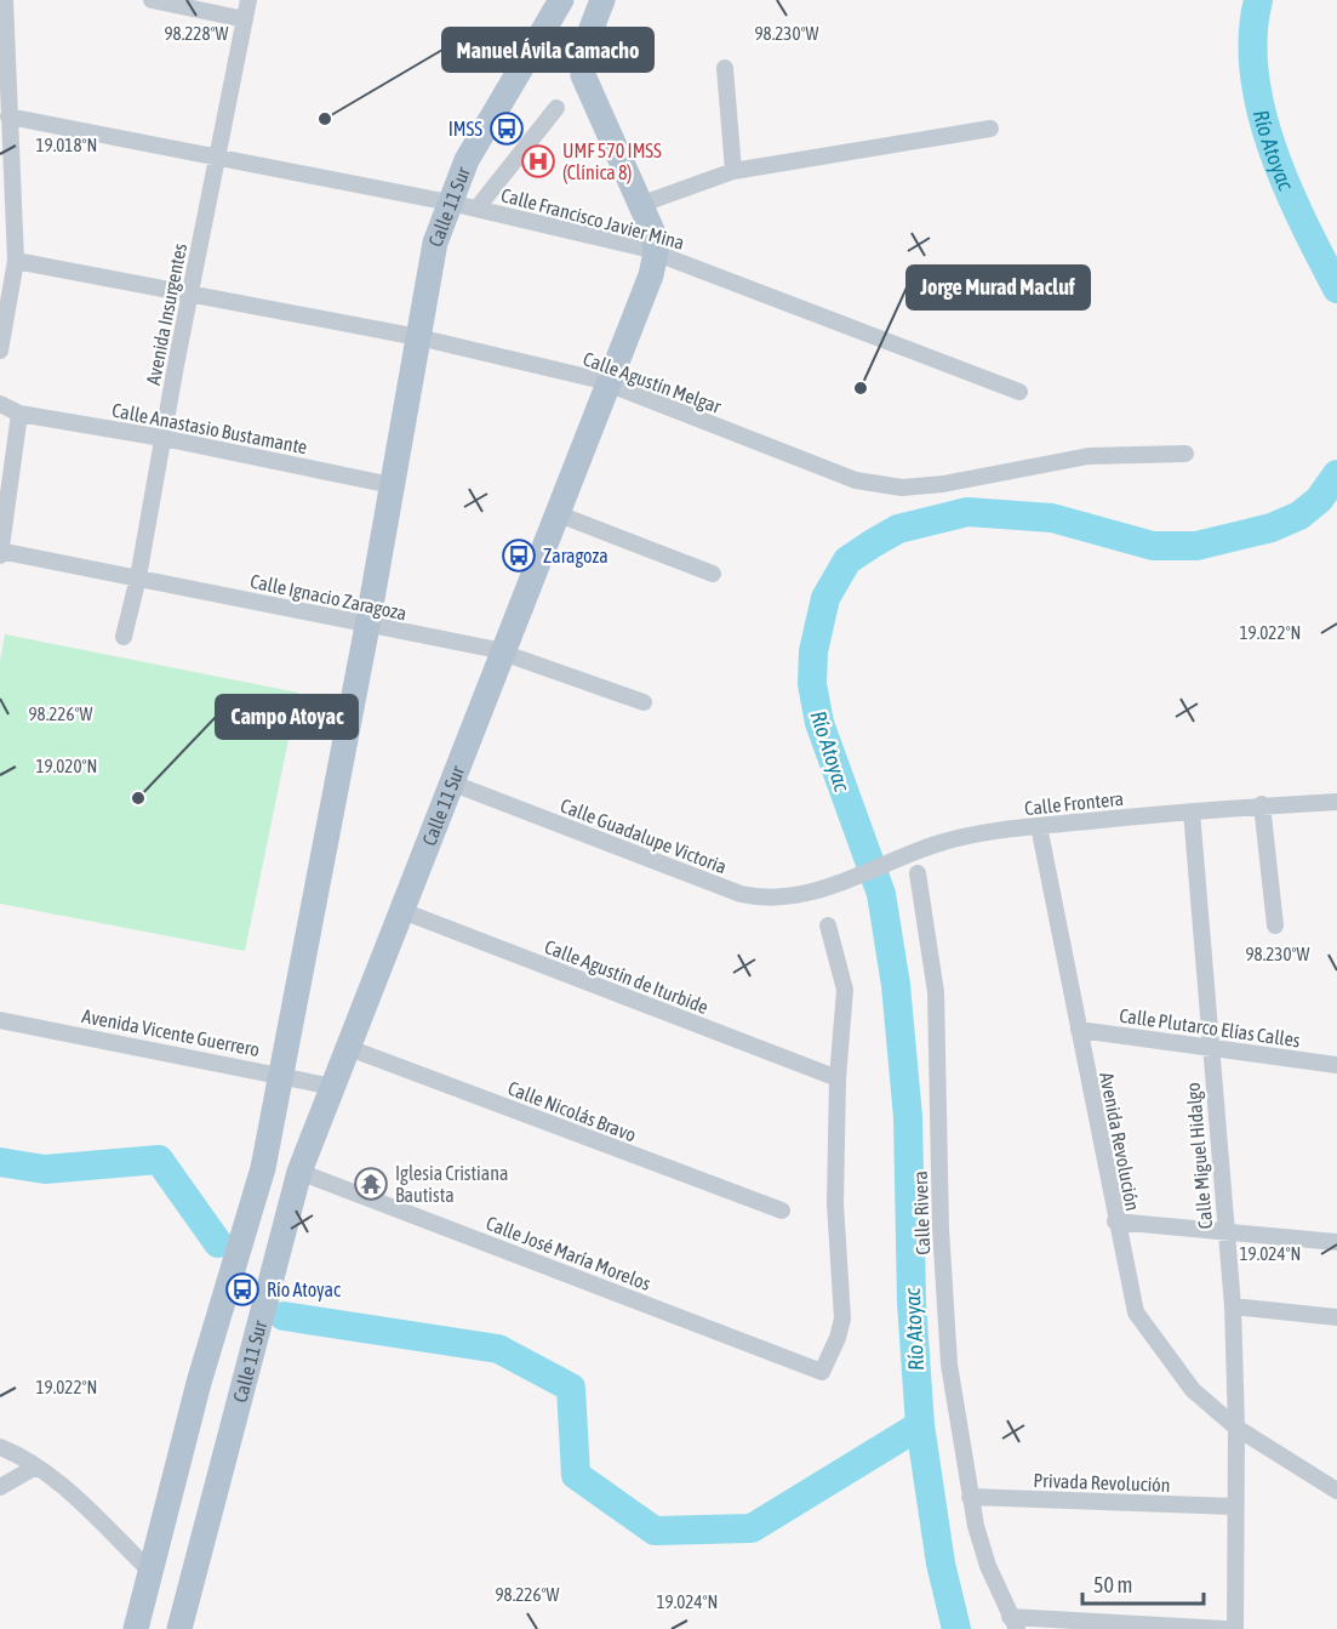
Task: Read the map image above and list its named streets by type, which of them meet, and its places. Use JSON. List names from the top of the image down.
{
  "streets": {
    "main road": ["Calle 11 Sur"],
    "street": [
      "Calle Francisco Javier Mina",
      "Avenida Insurgentes",
      "Calle Agustín Melgar",
      "Calle Anastasio Bustamante",
      "Calle Ignacio Zaragoza",
      "Calle Frontera",
      "Calle Guadalupe Victoria",
      "Calle Agustín de Iturbide",
      "Calle Plutarco Elías Calles",
      "Avenida Vicente Guerrero",
      "Calle Nicolás Bravo",
      "Avenida Revolución",
      "Calle Miguel Hidalgo",
      "Calle Rivera",
      "Calle José María Morelos",
      "Privada Revolución"
    ]
  },
  "crossings": [
    ["Calle 11 Sur", "Calle Francisco Javier Mina"],
    ["Calle 11 Sur", "Calle Agustín Melgar"],
    ["Calle 11 Sur", "Calle Anastasio Bustamante"],
    ["Calle 11 Sur", "Calle Ignacio Zaragoza"],
    ["Calle 11 Sur", "Calle Guadalupe Victoria"],
    ["Calle 11 Sur", "Calle Agustín de Iturbide"],
    ["Calle 11 Sur", "Avenida Vicente Guerrero"],
    ["Calle 11 Sur", "Calle Nicolás Bravo"],
    ["Calle 11 Sur", "Calle José María Morelos"],
    ["Calle Francisco Javier Mina", "Avenida Insurgentes"],
    ["Avenida Insurgentes", "Calle Agustín Melgar"],
    ["Avenida Insurgentes", "Calle Anastasio Bustamante"],
    ["Avenida Insurgentes", "Calle Ignacio Zaragoza"],
    ["Calle Frontera", "Calle Guadalupe Victoria"],
    ["Calle Frontera", "Avenida Revolución"],
    ["Calle Frontera", "Calle Miguel Hidalgo"],
    ["Calle Agustín de Iturbide", "Calle José María Morelos"],
    ["Calle Plutarco Elías Calles", "Avenida Revolución"],
    ["Calle Plutarco Elías Calles", "Calle Miguel Hidalgo"],
    ["Avenida Revolución", "Calle Miguel Hidalgo"],
    ["Calle Miguel Hidalgo", "Privada Revolución"],
    ["Calle Rivera", "Privada Revolución"]
  ],
  "water": ["Río Atoyac"],
  "places": {
    "other": ["Manuel Ávila Camacho", "Jorge Murad Macluf", "Campo Atoyac"],
    "bus stop": ["IMSS", "Zaragoza", "Río Atoyac"],
    "hospital": ["UMF 570 IMSS (Clínica 8)"],
    "temple": ["Iglesia Cristiana Bautista"]
  },
  "scale_bar": "50 m",
  "coordinates": [
    "98.228°W",
    "98.230°W",
    "19.018°N",
    "19.022°N",
    "98.226°W",
    "19.020°N",
    "19.024°N"
  ]
}
